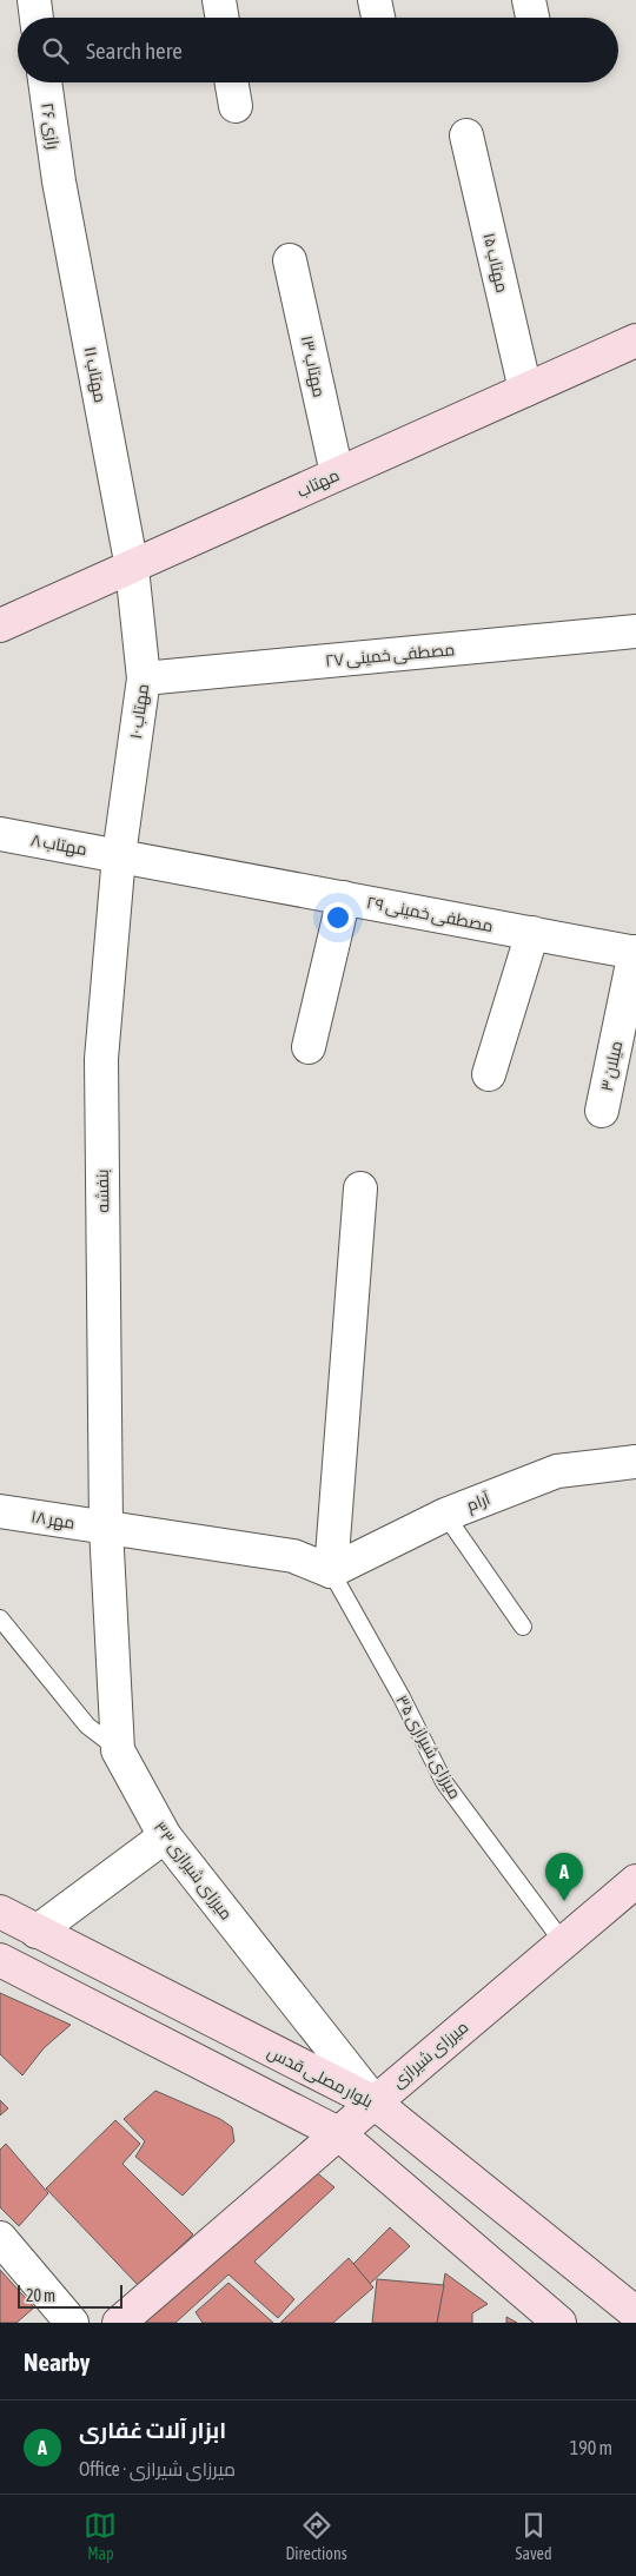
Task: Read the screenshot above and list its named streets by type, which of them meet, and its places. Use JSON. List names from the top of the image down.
{
  "streets": {
    "main road": ["مهتاب", "میرزای شیرازی", "بلوار مصلی قدس"],
    "street": [
      "رازی ۲۶",
      "مهتاب ۱۵",
      "مهتاب ۱۳",
      "مهتاب ۱۱",
      "مصطفی خمینی ۲۷",
      "مهتاب ۱۰",
      "مهتاب ۸",
      "مصطفی خمینی ۲۹",
      "میلان ۳",
      "بنفشه",
      "آرام",
      "مهر ۱۸",
      "میرزای شیرازی ۳۳"
    ],
    "lane": ["میرزای شیرازی ۳۵"]
  },
  "crossings": [
    ["رازی ۲۶", "مهتاب ۱۱"],
    ["مهتاب ۱۵", "مهتاب"],
    ["مهتاب ۱۳", "مهتاب"],
    ["مهتاب ۱۱", "مهتاب"],
    ["مهتاب ۱۱", "مهتاب ۱۰"],
    ["مهتاب", "مهتاب ۱۰"],
    ["مصطفی خمینی ۲۷", "مهتاب ۱۰"],
    ["مهتاب ۱۰", "مهتاب ۸"],
    ["مهتاب ۱۰", "مصطفی خمینی ۲۹"],
    ["مهتاب ۱۰", "بنفشه"],
    ["مهتاب ۸", "مصطفی خمینی ۲۹"],
    ["مهتاب ۸", "بنفشه"],
    ["مصطفی خمینی ۲۹", "میلان ۳"],
    ["مصطفی خمینی ۲۹", "بنفشه"],
    ["بنفشه", "مهر ۱۸"],
    ["بنفشه", "میرزای شیرازی ۳۳"],
    ["آرام", "مهر ۱۸"],
    ["آرام", "میرزای شیرازی ۳۵"],
    ["مهر ۱۸", "میرزای شیرازی ۳۵"],
    ["مهر ۱۸", "میرزای شیرازی ۳۳"],
    ["میرزای شیرازی ۳۵", "میرزای شیرازی"],
    ["میرزای شیرازی ۳۳", "میرزای شیرازی"],
    ["میرزای شیرازی ۳۳", "بلوار مصلی قدس"],
    ["میرزای شیرازی", "بلوار مصلی قدس"]
  ],
  "scale_bar": "20 m",
  "page": {
    "search": "Search here",
    "pins": "A",
    "scale": "20 m",
    "heading": "Nearby",
    "list": [
      {
        "mark": "A",
        "name": "ابزار آلات غفاری",
        "note": "Office · میرزای شیرازی",
        "value": "190 m"
      }
    ],
    "nav": ["Map", "Directions", "Saved"]
  }
}
